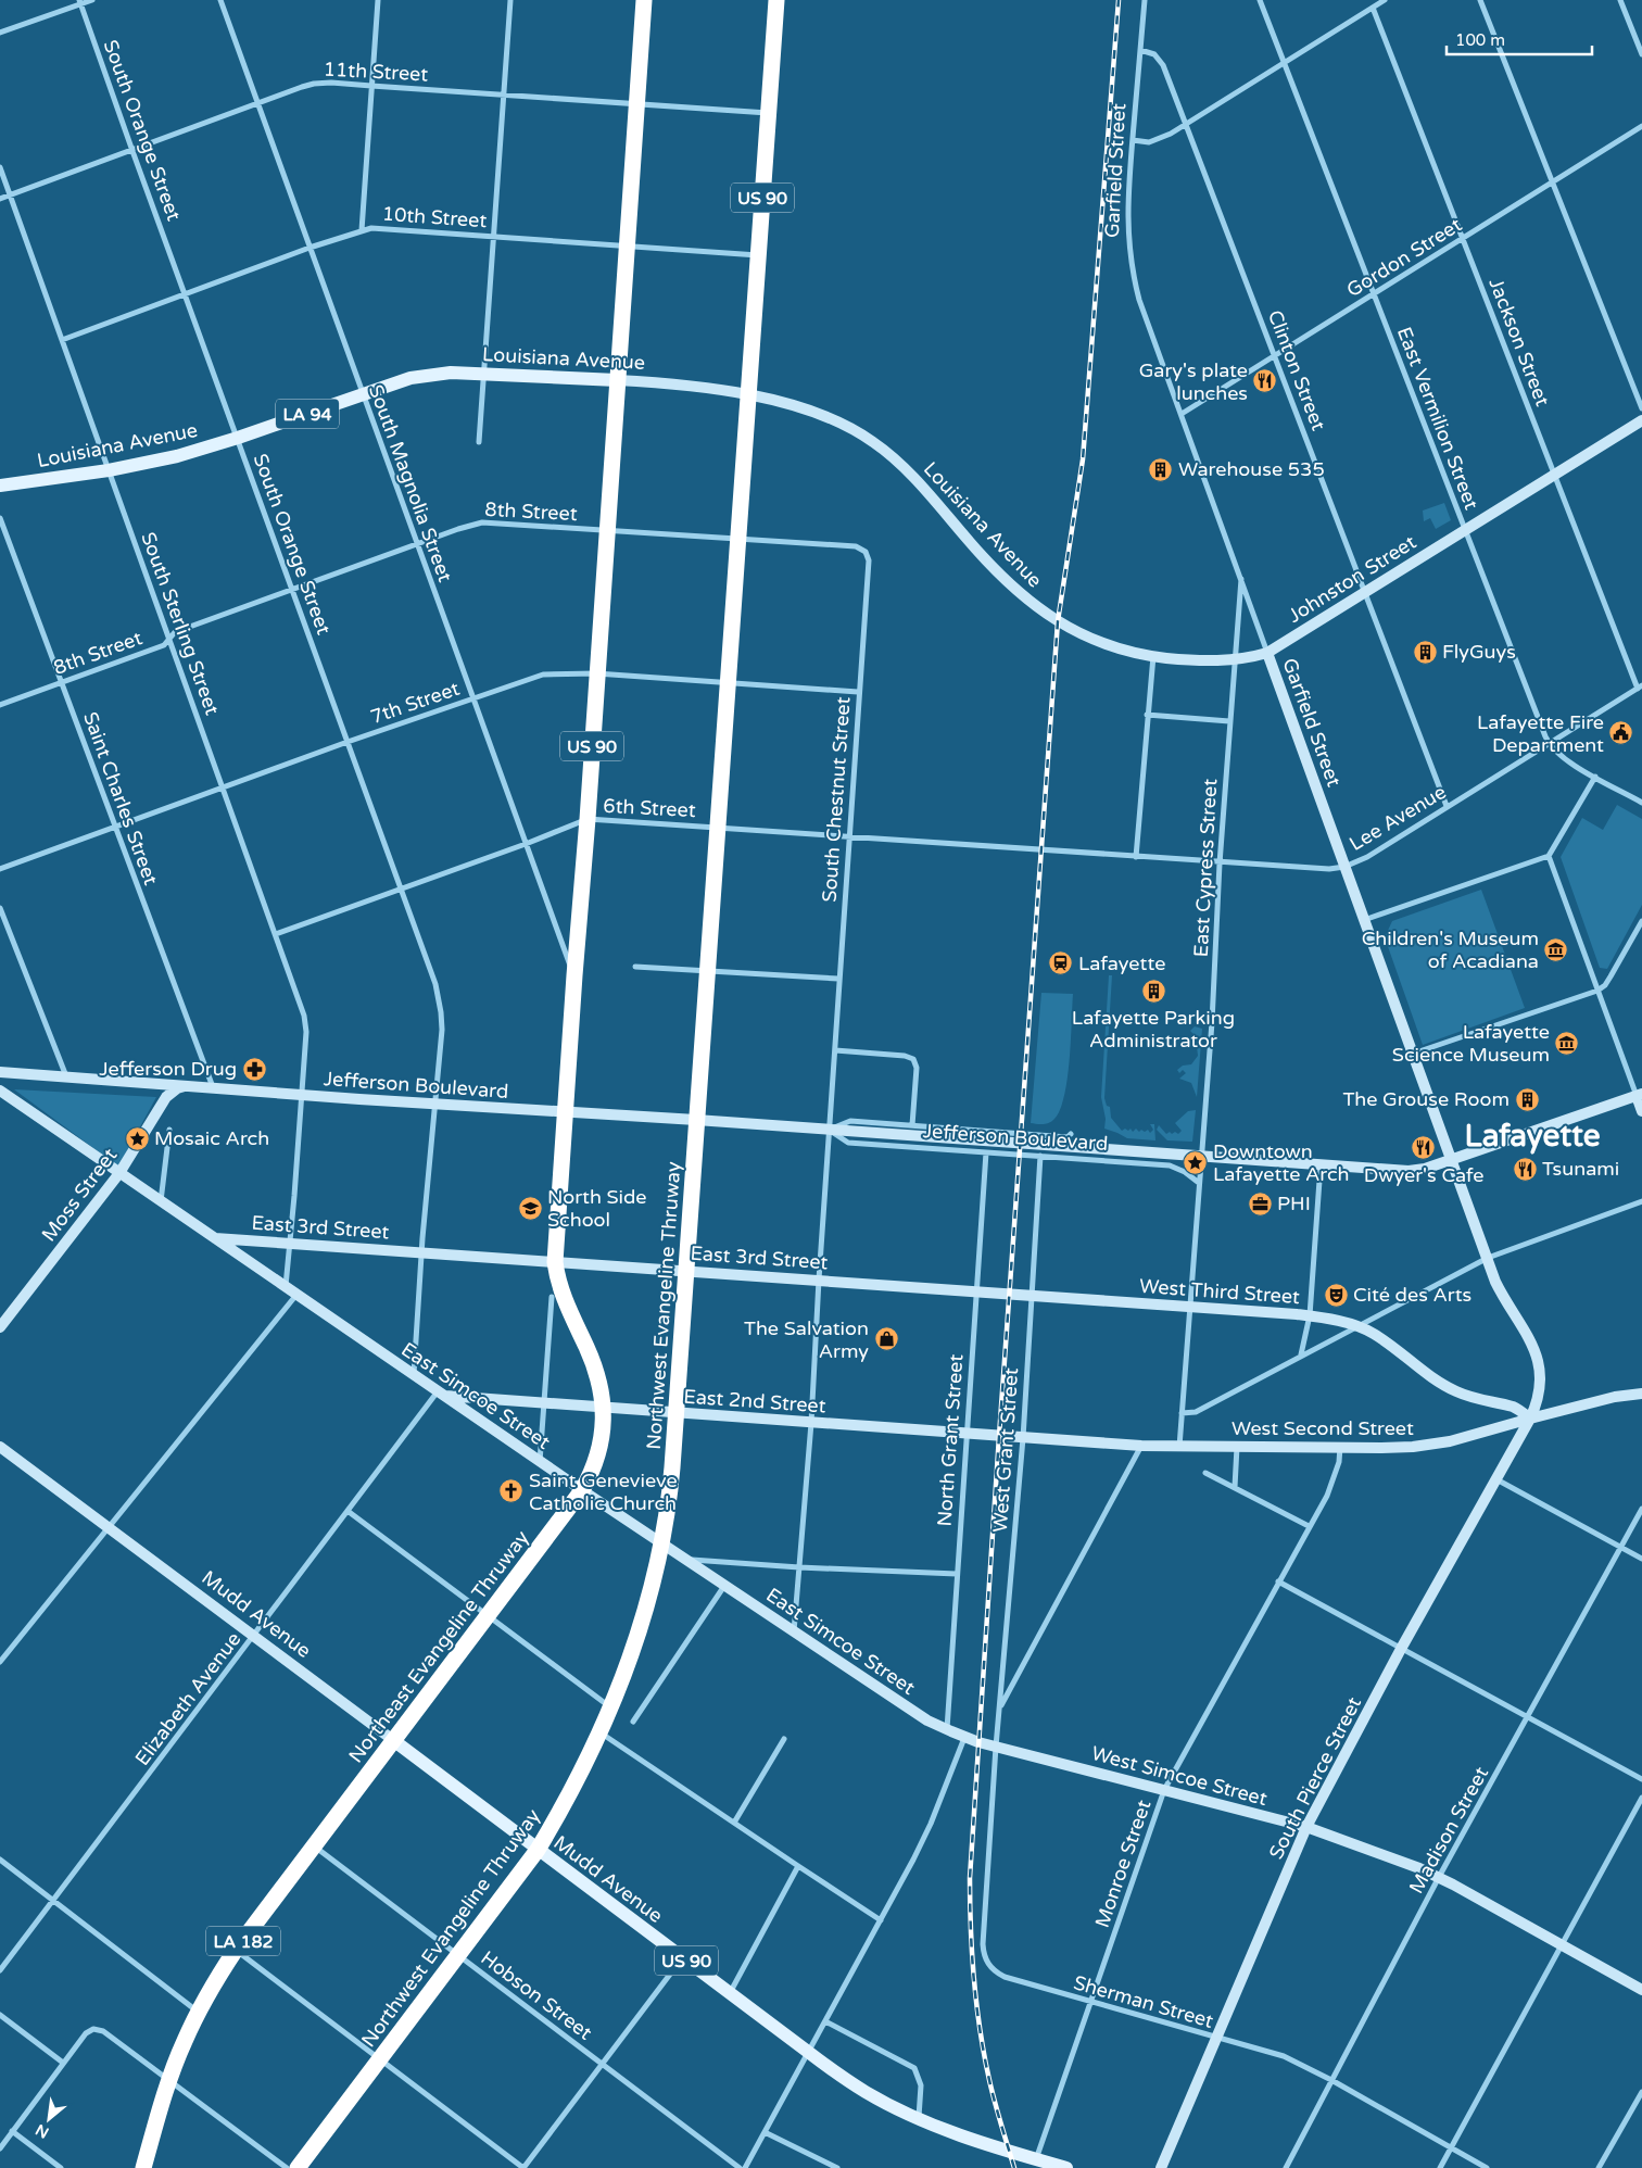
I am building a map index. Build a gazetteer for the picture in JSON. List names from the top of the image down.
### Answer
{
  "streets": {
    "highway": [
      "US 90",
      "Northwest Evangeline Thruway",
      "Northeast Evangeline Thruway",
      "LA 182"
    ],
    "main road": ["Louisiana Avenue", "LA 94", "Mudd Avenue"],
    "street": [
      "11th Street",
      "South Orange Street",
      "Garfield Street",
      "10th Street",
      "Gordon Street",
      "Jackson Street",
      "Clinton Street",
      "East Vermilion Street",
      "South Magnolia Street",
      "8th Street",
      "Johnston Street",
      "South Sterling Street",
      "7th Street",
      "Saint Charles Street",
      "South Chestnut Street",
      "6th Street",
      "Lee Avenue",
      "East Cypress Street",
      "Jefferson Boulevard",
      "Moss Street",
      "East 3rd Street",
      "West Third Street",
      "East Simcoe Street",
      "East 2nd Street",
      "West Second Street",
      "North Grant Street",
      "West Grant Street",
      "Elizabeth Avenue",
      "West Simcoe Street",
      "South Pierce Street",
      "Madison Street",
      "Monroe Street",
      "Hobson Street",
      "Sherman Street"
    ]
  },
  "crossings": [
    ["11th Street", "South Orange Street"],
    ["11th Street", "US 90"],
    ["11th Street", "South Magnolia Street"],
    ["11th Street", "South Sterling Street"],
    ["South Orange Street", "10th Street"],
    ["South Orange Street", "Louisiana Avenue"],
    ["South Orange Street", "8th Street"],
    ["South Orange Street", "7th Street"],
    ["South Orange Street", "6th Street"],
    ["South Orange Street", "Jefferson Boulevard"],
    ["South Orange Street", "East 3rd Street"],
    ["South Orange Street", "East Simcoe Street"],
    ["Garfield Street", "Gordon Street"],
    ["Garfield Street", "Clinton Street"],
    ["Garfield Street", "Johnston Street"],
    ["Garfield Street", "Lee Avenue"],
    ["Garfield Street", "East Cypress Street"],
    ["Garfield Street", "Jefferson Boulevard"],
    ["Garfield Street", "West Third Street"],
    ["Garfield Street", "West Second Street"],
    ["Garfield Street", "South Pierce Street"],
    ["US 90", "10th Street"],
    ["US 90", "Louisiana Avenue"],
    ["US 90", "South Magnolia Street"],
    ["US 90", "8th Street"],
    ["US 90", "7th Street"],
    ["US 90", "6th Street"],
    ["US 90", "Jefferson Boulevard"],
    ["US 90", "Northwest Evangeline Thruway"],
    ["US 90", "Mudd Avenue"],
    ["US 90", "Northeast Evangeline Thruway"],
    ["US 90", "Monroe Street"],
    ["10th Street", "South Magnolia Street"],
    ["10th Street", "South Sterling Street"],
    ["Gordon Street", "Jackson Street"],
    ["Gordon Street", "Clinton Street"],
    ["Gordon Street", "East Vermilion Street"],
    ["Jackson Street", "Johnston Street"],
    ["Jackson Street", "Lee Avenue"],
    ["Louisiana Avenue", "South Magnolia Street"],
    ["Louisiana Avenue", "Johnston Street"],
    ["Louisiana Avenue", "South Sterling Street"],
    ["Clinton Street", "Johnston Street"],
    ["Clinton Street", "Lee Avenue"],
    ["East Vermilion Street", "Johnston Street"],
    ["East Vermilion Street", "Lee Avenue"],
    ["South Magnolia Street", "8th Street"],
    ["South Magnolia Street", "7th Street"],
    ["South Magnolia Street", "6th Street"],
    ["8th Street", "South Sterling Street"],
    ["8th Street", "Saint Charles Street"],
    ["8th Street", "South Chestnut Street"],
    ["Johnston Street", "East Cypress Street"],
    ["South Sterling Street", "7th Street"],
    ["South Sterling Street", "6th Street"],
    ["South Sterling Street", "Jefferson Boulevard"],
    ["South Sterling Street", "East 3rd Street"],
    ["South Sterling Street", "East Simcoe Street"],
    ["7th Street", "Saint Charles Street"],
    ["7th Street", "South Chestnut Street"],
    ["Saint Charles Street", "Jefferson Boulevard"],
    ["South Chestnut Street", "6th Street"],
    ["South Chestnut Street", "Jefferson Boulevard"],
    ["South Chestnut Street", "East 3rd Street"],
    ["South Chestnut Street", "East Simcoe Street"],
    ["South Chestnut Street", "East 2nd Street"],
    ["6th Street", "Lee Avenue"],
    ["Lee Avenue", "East Cypress Street"],
    ["East Cypress Street", "Jefferson Boulevard"],
    ["East Cypress Street", "West Third Street"],
    ["East Cypress Street", "West Second Street"],
    ["Jefferson Boulevard", "Moss Street"],
    ["Jefferson Boulevard", "Northwest Evangeline Thruway"],
    ["Jefferson Boulevard", "North Grant Street"],
    ["Jefferson Boulevard", "West Grant Street"],
    ["Jefferson Boulevard", "Northeast Evangeline Thruway"],
    ["Moss Street", "East Simcoe Street"],
    ["East 3rd Street", "West Third Street"],
    ["East 3rd Street", "Northwest Evangeline Thruway"],
    ["East 3rd Street", "East Simcoe Street"],
    ["East 3rd Street", "North Grant Street"],
    ["East 3rd Street", "Northeast Evangeline Thruway"],
    ["West Third Street", "West Second Street"],
    ["West Third Street", "West Grant Street"],
    ["West Third Street", "South Pierce Street"],
    ["Northwest Evangeline Thruway", "East Simcoe Street"],
    ["Northwest Evangeline Thruway", "East 2nd Street"],
    ["Northwest Evangeline Thruway", "Mudd Avenue"],
    ["Northwest Evangeline Thruway", "Hobson Street"],
    ["East Simcoe Street", "East 2nd Street"],
    ["East Simcoe Street", "North Grant Street"],
    ["East Simcoe Street", "Northeast Evangeline Thruway"],
    ["East Simcoe Street", "Elizabeth Avenue"],
    ["East Simcoe Street", "West Simcoe Street"],
    ["East 2nd Street", "West Second Street"],
    ["East 2nd Street", "North Grant Street"],
    ["East 2nd Street", "Northeast Evangeline Thruway"],
    ["East 2nd Street", "Elizabeth Avenue"],
    ["West Second Street", "West Grant Street"],
    ["West Second Street", "South Pierce Street"],
    ["West Second Street", "Monroe Street"],
    ["West Grant Street", "West Simcoe Street"],
    ["West Grant Street", "Sherman Street"],
    ["Mudd Avenue", "Northeast Evangeline Thruway"],
    ["Mudd Avenue", "Elizabeth Avenue"],
    ["Mudd Avenue", "Monroe Street"],
    ["Northeast Evangeline Thruway", "Hobson Street"],
    ["West Simcoe Street", "South Pierce Street"],
    ["West Simcoe Street", "Madison Street"],
    ["West Simcoe Street", "Monroe Street"],
    ["West Simcoe Street", "Sherman Street"],
    ["South Pierce Street", "Sherman Street"],
    ["Madison Street", "Sherman Street"],
    ["Monroe Street", "Sherman Street"]
  ],
  "districts": ["Lafayette"],
  "places": {
    "restaurant": ["Gary's plate lunches", "Dwyer's Cafe", "Tsunami"],
    "building": [
      "Warehouse 535",
      "FlyGuys",
      "Lafayette Parking Administrator",
      "The Grouse Room"
    ],
    "public building": ["Lafayette Fire Department"],
    "museum": ["Children's Museum of Acadiana", "Lafayette Science Museum"],
    "station": ["Lafayette"],
    "pharmacy": ["Jefferson Drug"],
    "place": ["Mosaic Arch", "Downtown Lafayette Arch"],
    "office": ["PHI"],
    "school or university": ["North Side School"],
    "theatre": ["Cité des Arts"],
    "shop": ["The Salvation Army"],
    "church": ["Saint Genevieve Catholic Church"]
  },
  "scale_bar": "100 m",
  "north": "bottom left"
}
